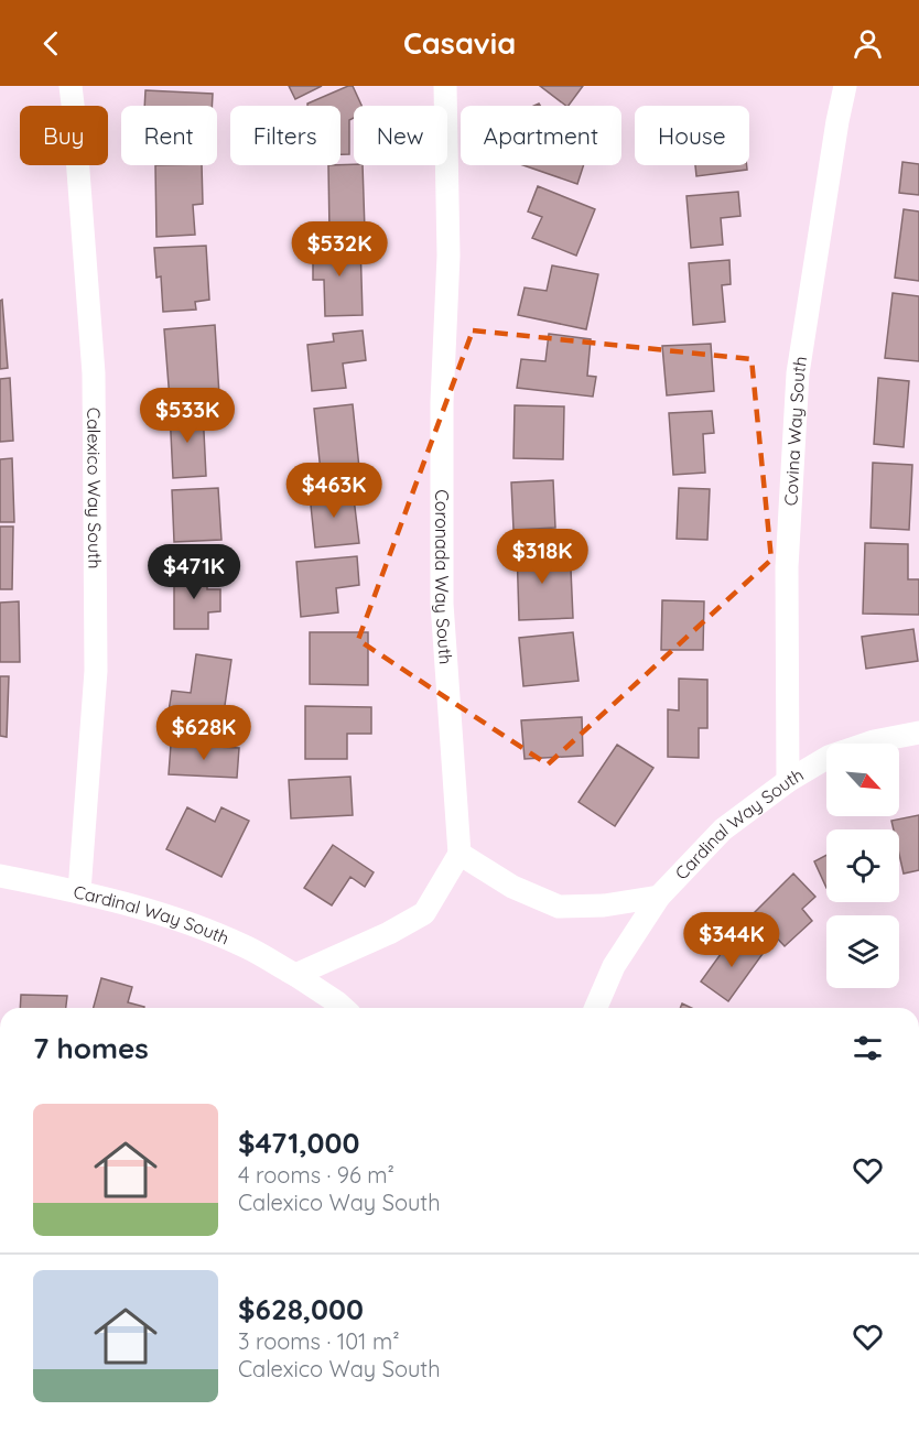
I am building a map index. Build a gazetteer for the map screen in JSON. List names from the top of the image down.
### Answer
{
  "streets": {
    "street": [
      "Covina Way South",
      "Calexico Way South",
      "Coronada Way South",
      "Cardinal Way South"
    ]
  },
  "crossings": [
    ["Covina Way South", "Cardinal Way South"],
    ["Calexico Way South", "Cardinal Way South"]
  ],
  "north": "bottom right",
  "page": {
    "header": "Casavia",
    "chip": [
      "Buy",
      "Rent",
      "Filters",
      "New",
      "Apartment",
      "House"
    ],
    "price": [
      "$532K",
      "$533K",
      "$463K",
      "$318K",
      "$471K",
      "$628K",
      "$344K"
    ],
    "heading": "7 homes",
    "list": [
      {
        "name": "$471,000",
        "note": "4 rooms · 96 m² · Calexico Way South"
      },
      {
        "name": "$628,000",
        "note": "3 rooms · 101 m² · Calexico Way South"
      }
    ]
  }
}
